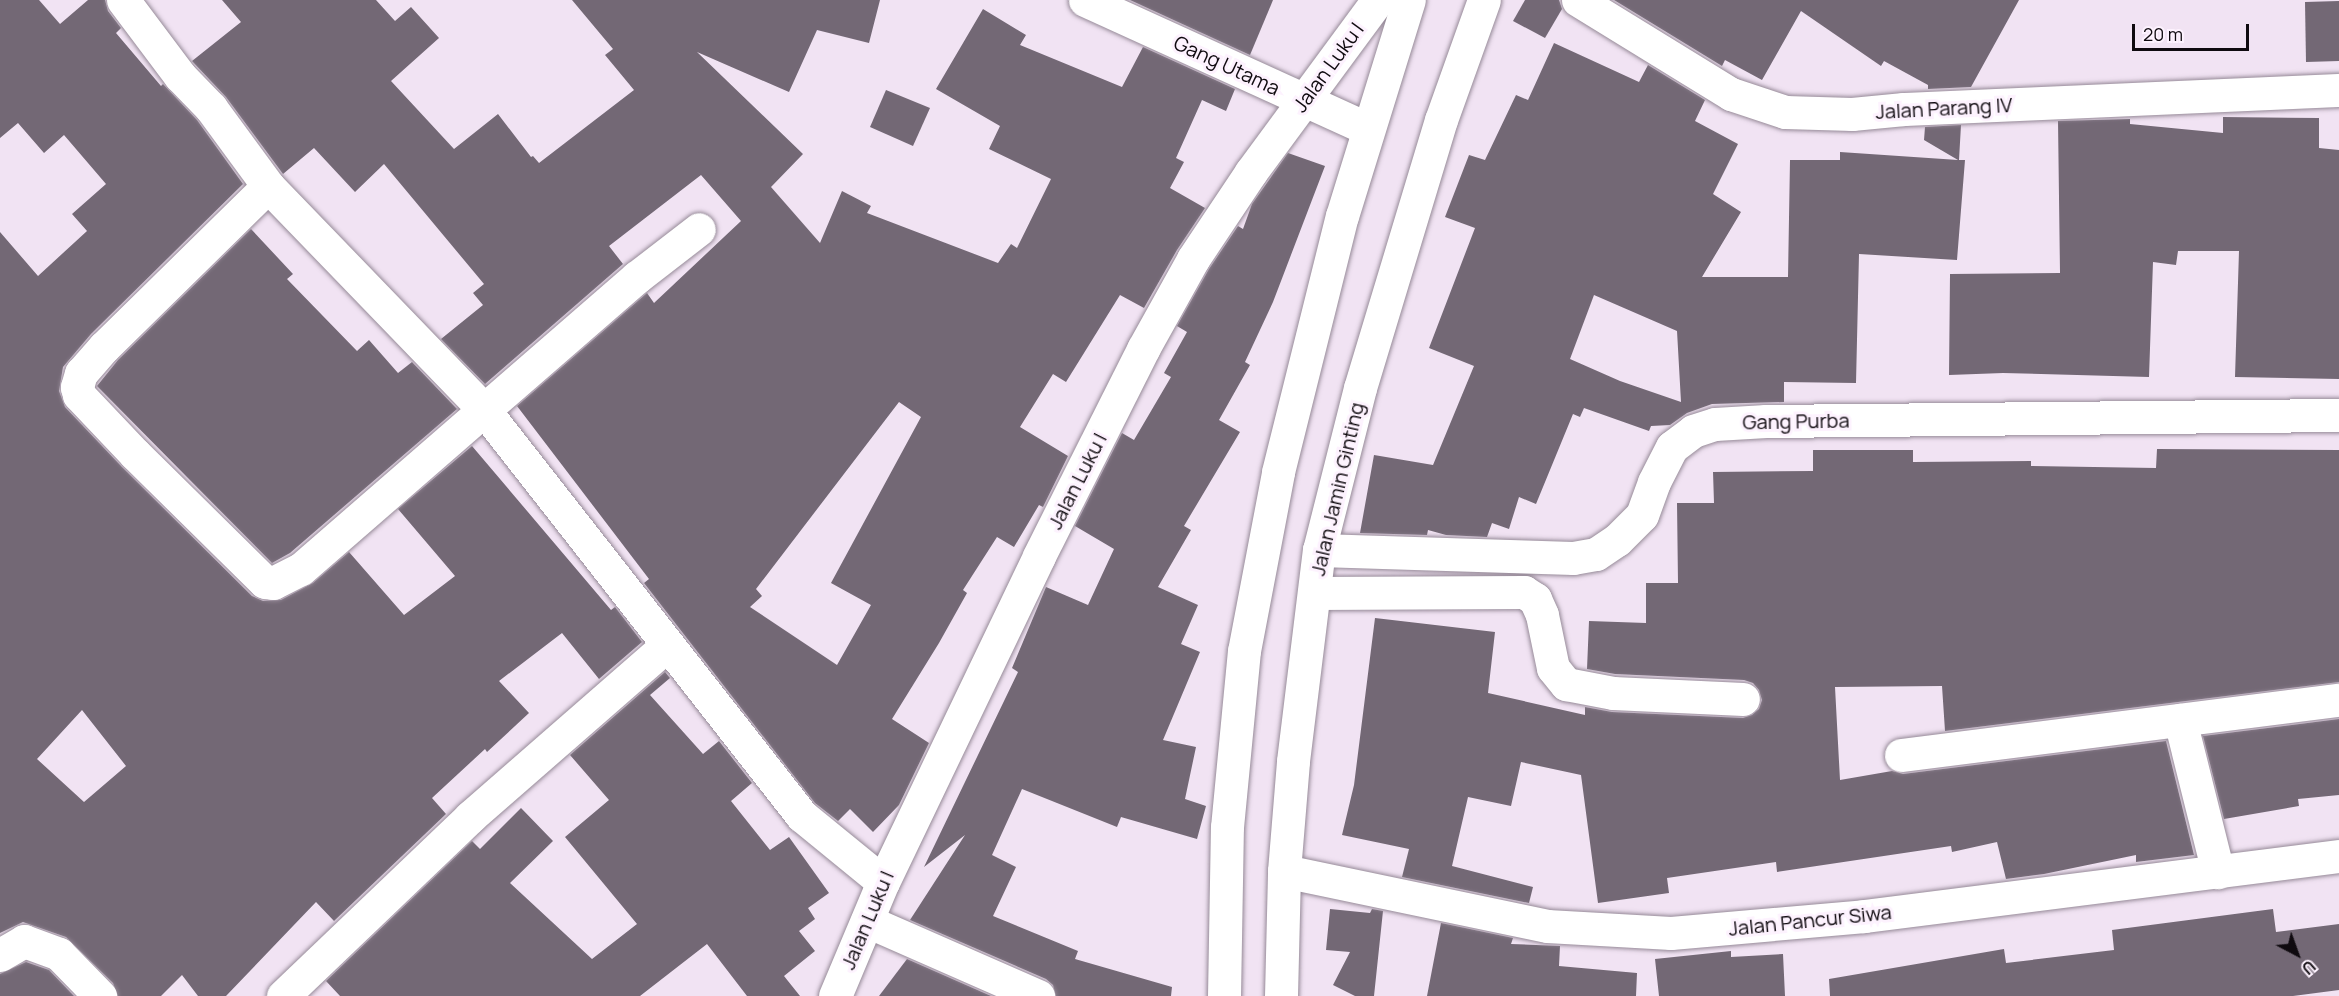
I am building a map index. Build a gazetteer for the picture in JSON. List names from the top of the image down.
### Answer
{
  "streets": {
    "main road": [
      "Gang Utama",
      "Jalan Luku I",
      "Jalan Parang IV",
      "Gang Purba",
      "Jalan Jamin Ginting",
      "Jalan Pancur Siwa"
    ]
  },
  "crossings": [
    ["Gang Utama", "Jalan Luku I"],
    ["Gang Purba", "Jalan Jamin Ginting"],
    ["Jalan Jamin Ginting", "Jalan Pancur Siwa"]
  ],
  "scale_bar": "20 m",
  "north": "bottom right"
}
